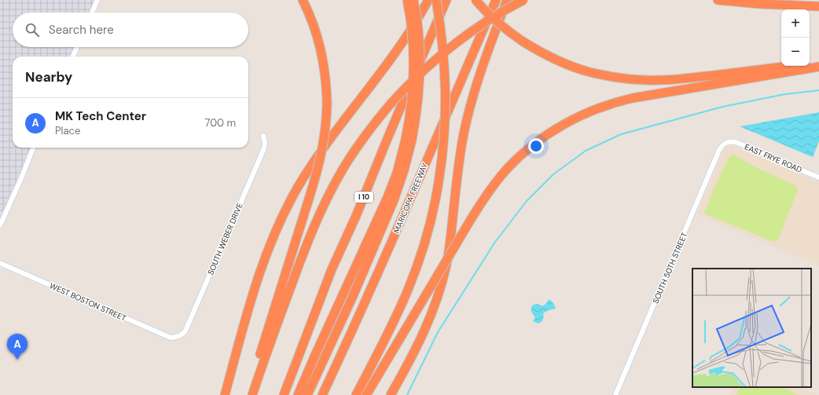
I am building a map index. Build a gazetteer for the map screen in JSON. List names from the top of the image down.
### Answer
{
  "streets": {
    "highway": ["I 10", "MARICOPA FREEWAY"],
    "street": [
      "EAST FRYE ROAD",
      "SOUTH WEBER DRIVE",
      "SOUTH 50TH STREET",
      "WEST BOSTON STREET"
    ]
  },
  "crossings": [
    ["EAST FRYE ROAD", "SOUTH 50TH STREET"],
    ["SOUTH WEBER DRIVE", "WEST BOSTON STREET"]
  ],
  "page": {
    "map_buttons": ["+", "−"],
    "search": "Search here",
    "heading": "Nearby",
    "list": [
      {
        "mark": "A",
        "name": "MK Tech Center",
        "note": "Place",
        "value": "700 m"
      }
    ],
    "pins": "A"
  }
}
